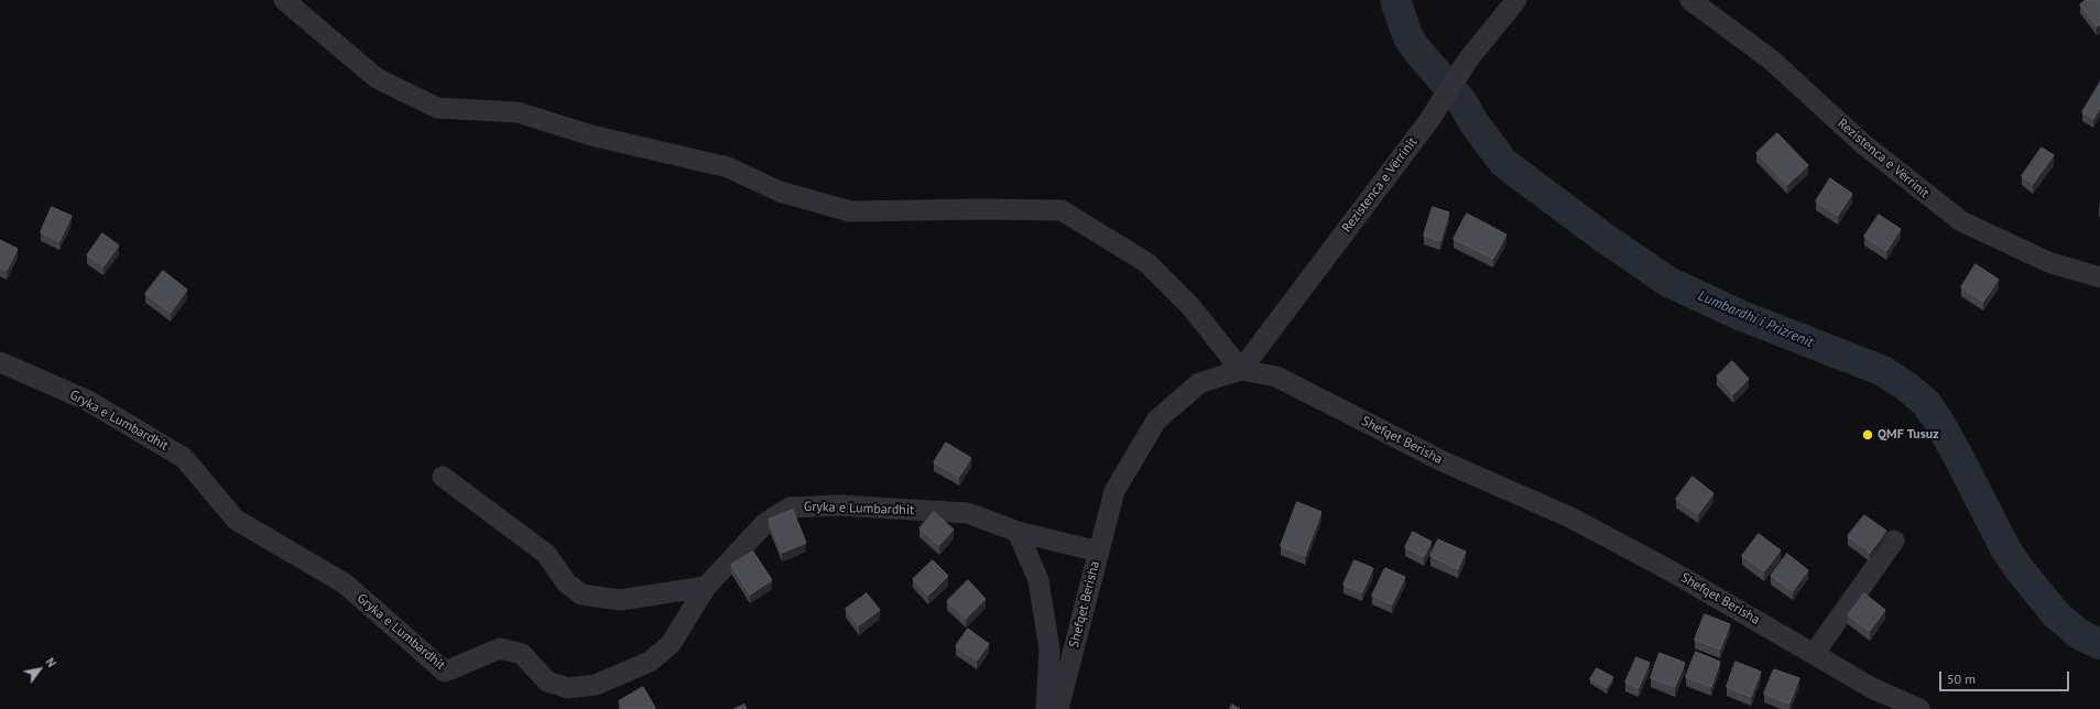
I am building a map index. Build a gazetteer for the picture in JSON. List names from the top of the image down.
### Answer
{
  "streets": {
    "street": ["Rezistenca e Vërrinit", "Gryka e Lumbardhit", "Shefqet Berisha"]
  },
  "crossings": [
    ["Rezistenca e Vërrinit", "Shefqet Berisha"],
    ["Gryka e Lumbardhit", "Shefqet Berisha"]
  ],
  "water": ["Lumbardhi i Prizrenit"],
  "places": ["QMF Tusuz"],
  "scale_bar": "50 m",
  "north": "top right"
}
